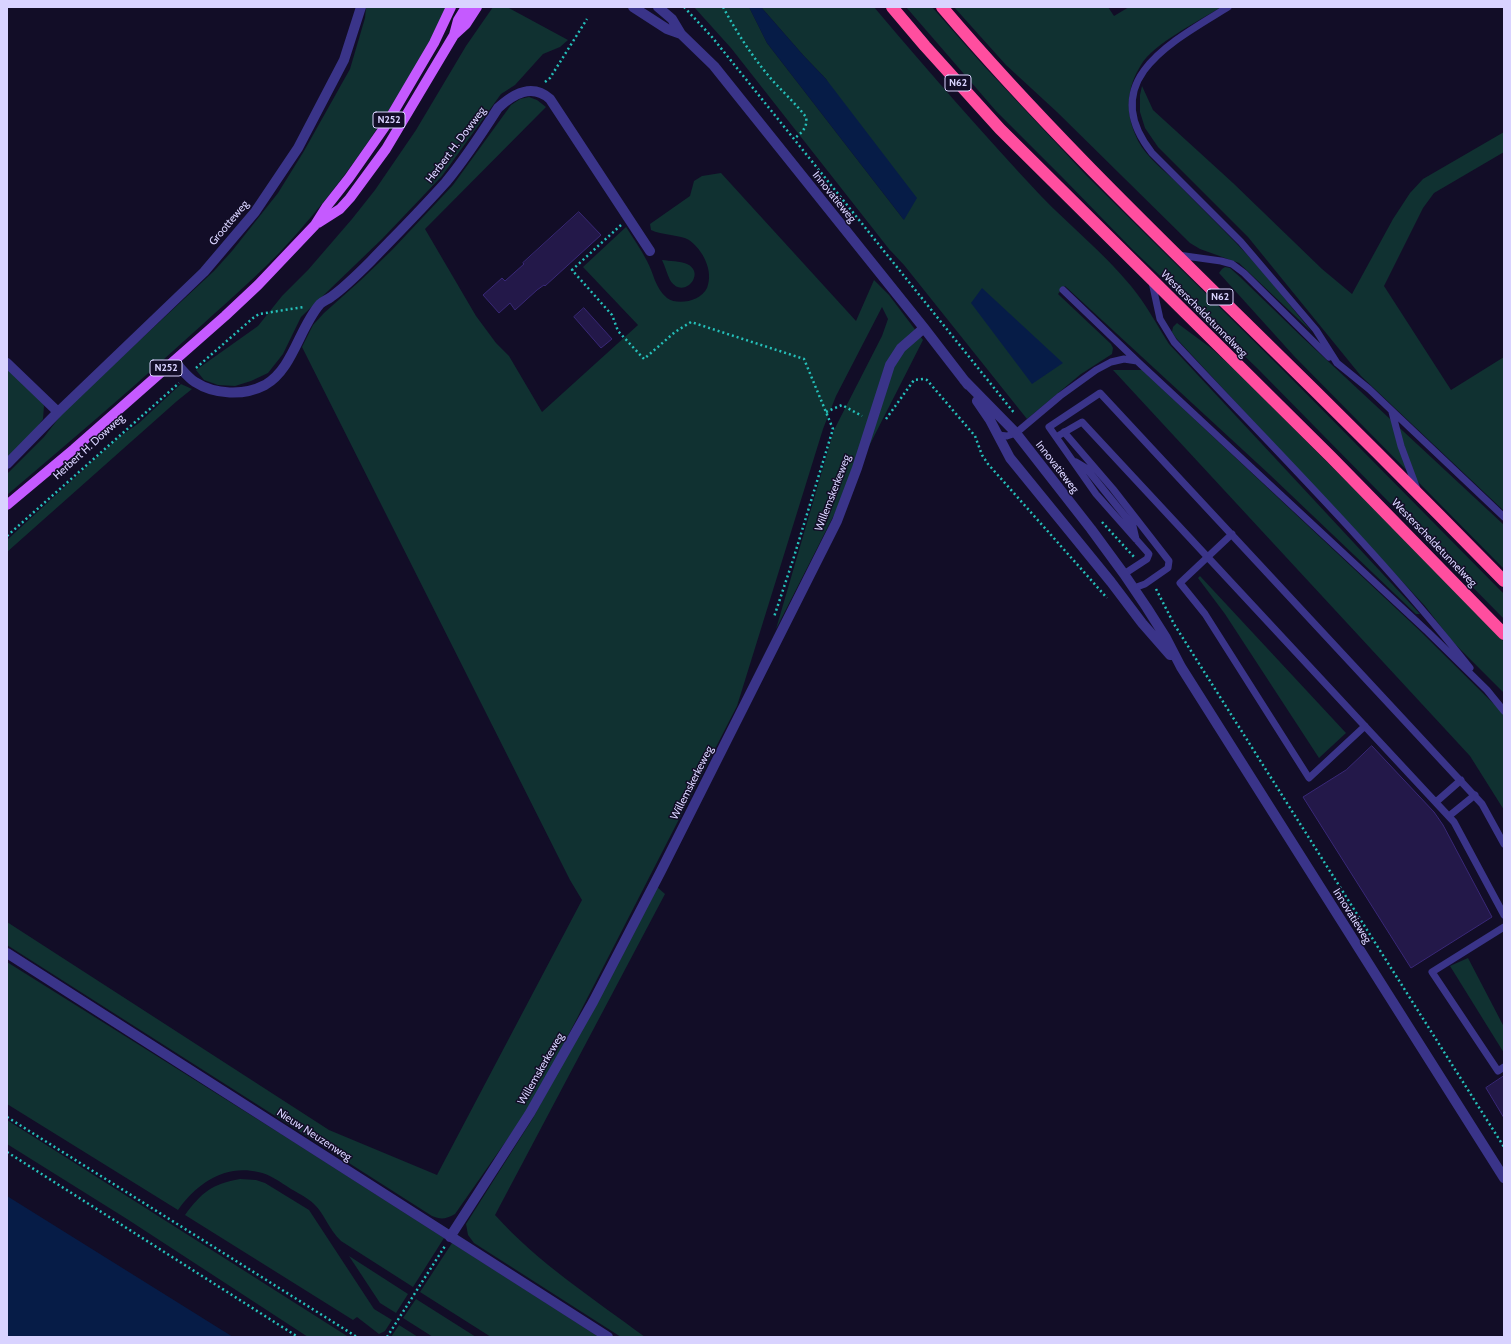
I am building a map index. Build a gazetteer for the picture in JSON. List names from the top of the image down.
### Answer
{
  "streets": {
    "highway": ["N62", "Westerscheldetunnelweg"],
    "main road": ["N252", "Herbert H. Dowweg"],
    "street": [
      "Innovatieweg",
      "Grootteweg",
      "Willemskerkeweg",
      "Nieuw Neuzenweg"
    ]
  },
  "crossings": [
    ["Innovatieweg", "Willemskerkeweg"],
    ["Willemskerkeweg", "Nieuw Neuzenweg"]
  ]
}
